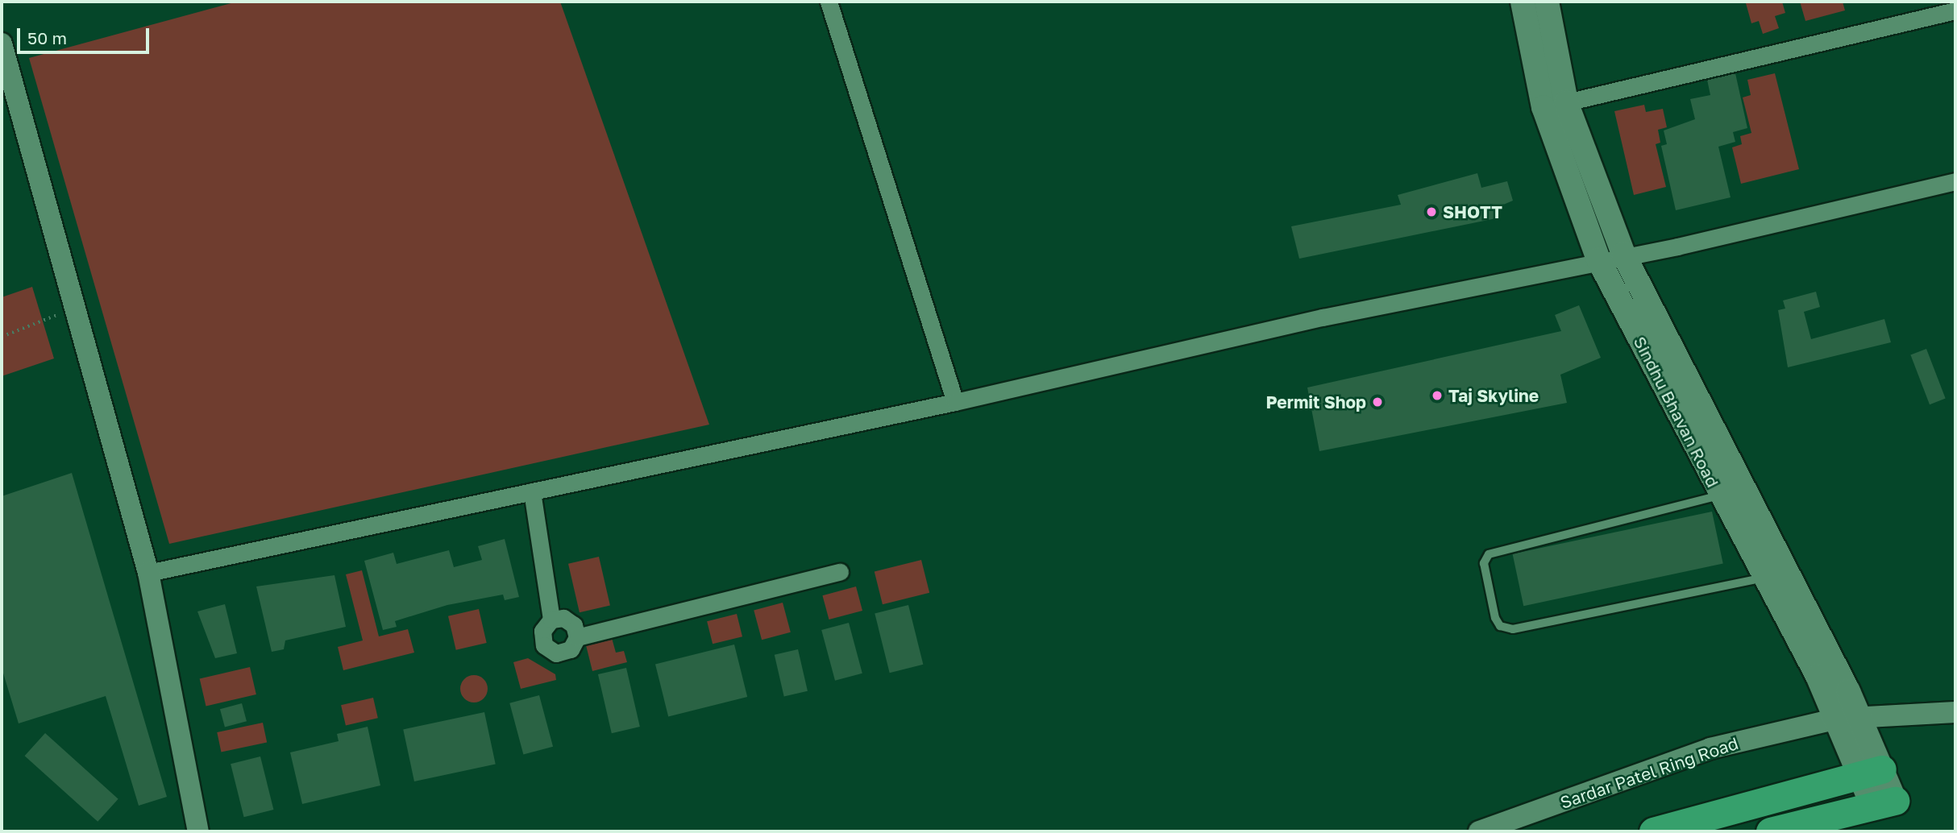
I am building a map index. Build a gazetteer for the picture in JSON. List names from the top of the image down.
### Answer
{
  "streets": {
    "main road": ["Sindhu Bhavan Road"],
    "street": ["Sardar Patel Ring Road"]
  },
  "crossings": [
    ["Sindhu Bhavan Road", "Sardar Patel Ring Road"]
  ],
  "places": ["SHOTT", "Taj Skyline", "Permit Shop"],
  "scale_bar": "50 m"
}
